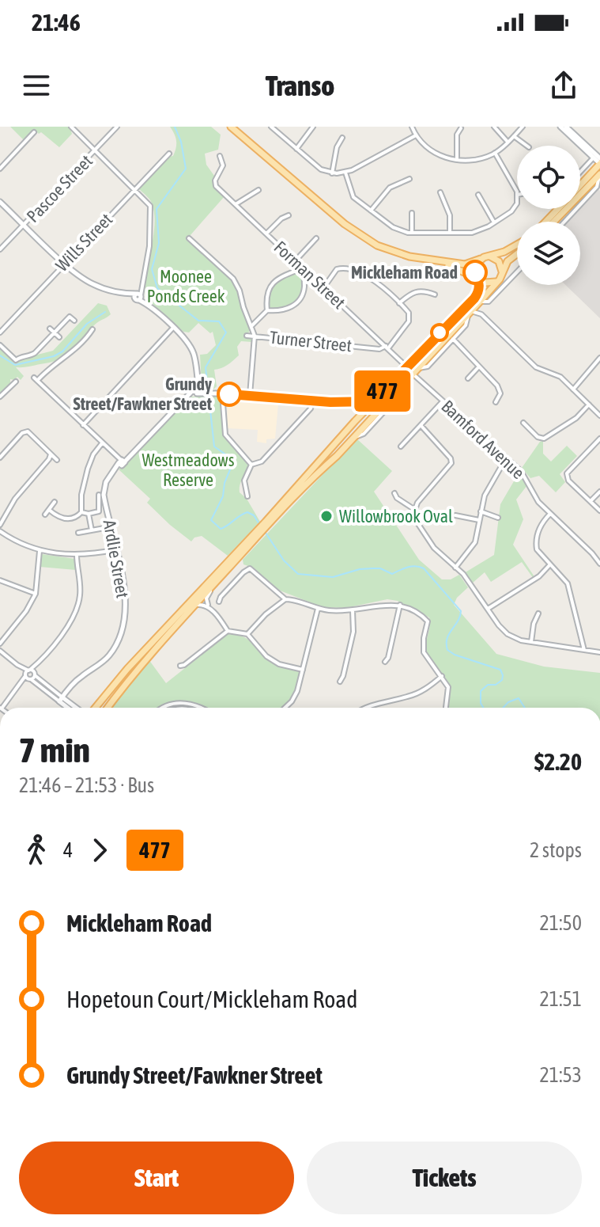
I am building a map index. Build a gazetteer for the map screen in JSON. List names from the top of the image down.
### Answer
{
  "streets": {
    "street": [
      "Pascoe Street",
      "Wills Street",
      "Forman Street",
      "Turner Street",
      "Bamford Avenue",
      "Ardlie Street"
    ]
  },
  "crossings": [
    ["Forman Street", "Turner Street"]
  ],
  "parks": ["Moonee Ponds Creek", "Westmeadows Reserve"],
  "places": ["Mickleham Road", "Grundy Street/Fawkner Street", "Willowbrook Oval"],
  "lines": ["bus line 477"],
  "page": {
    "status": "21:46",
    "header": "Transo",
    "on_map": "477",
    "heading": ["7 min", "21:46 – 21:53 · Bus", "$2.20"],
    "legs": ["4", "477", "2 stops"],
    "list": [
      {
        "name": "Mickleham Road",
        "value": "21:50"
      },
      {
        "name": "Hopetoun Court/Mickleham Road",
        "value": "21:51"
      },
      {
        "name": "Grundy Street/Fawkner Street",
        "value": "21:53"
      }
    ],
    "buttons": ["Start", "Tickets"]
  }
}
